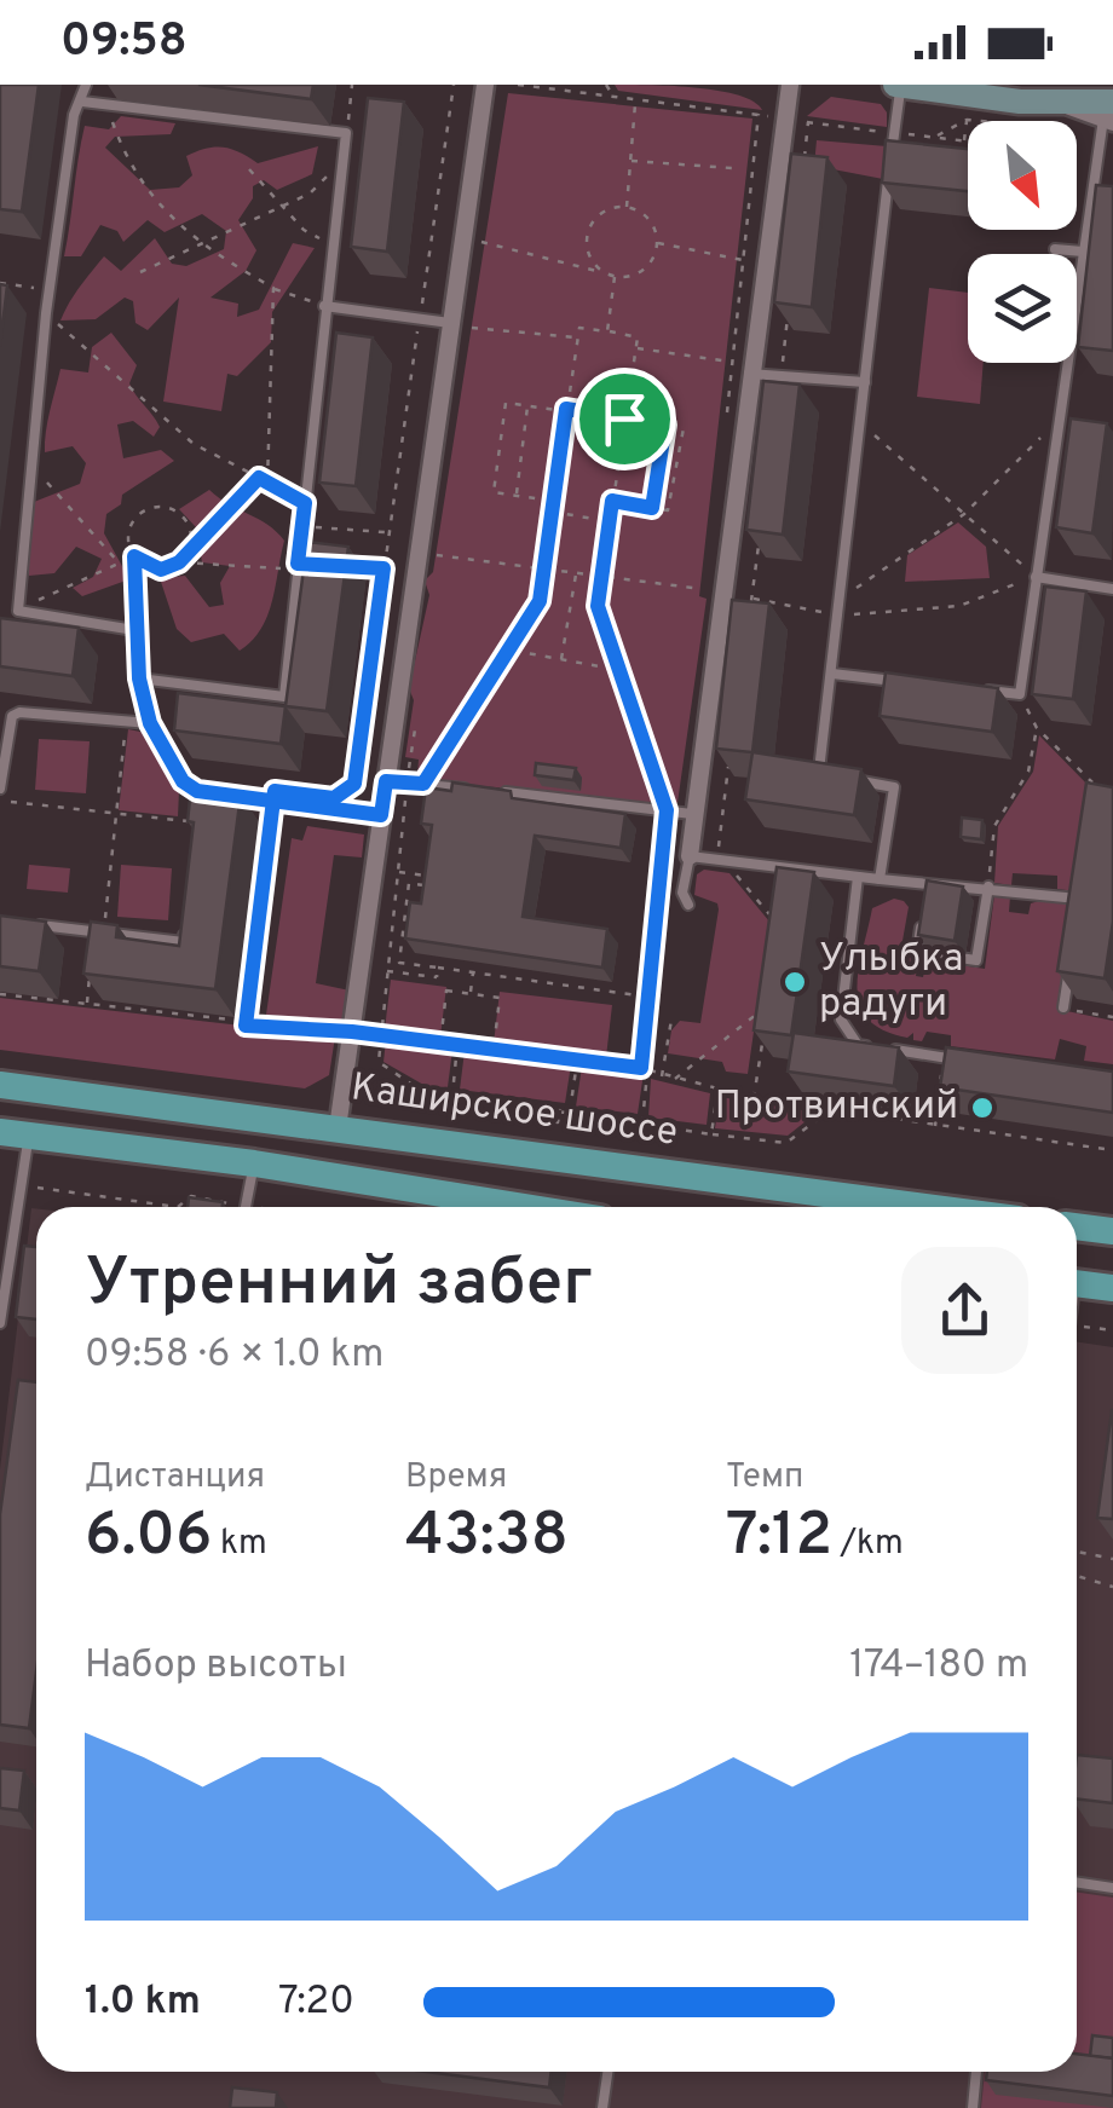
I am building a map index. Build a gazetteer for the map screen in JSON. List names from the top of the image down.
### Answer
{
  "streets": {
    "main road": ["Каширское шоссе"]
  },
  "places": ["Улыбка радуги", "Протвинский"],
  "north": "bottom right",
  "page": {
    "status": "09:58",
    "heading": ["Утренний забег", "09:58 · 6 × 1.0 km"],
    "stats": [
      ["Дистанция", "6.06 km"],
      ["Время", "43:38"],
      ["Темп", "7:12 /km"]
    ],
    "chart": ["Набор высоты", "174–180 m"],
    "list": [
      {
        "name": "1.0 km",
        "note": "7:20"
      }
    ]
  }
}
